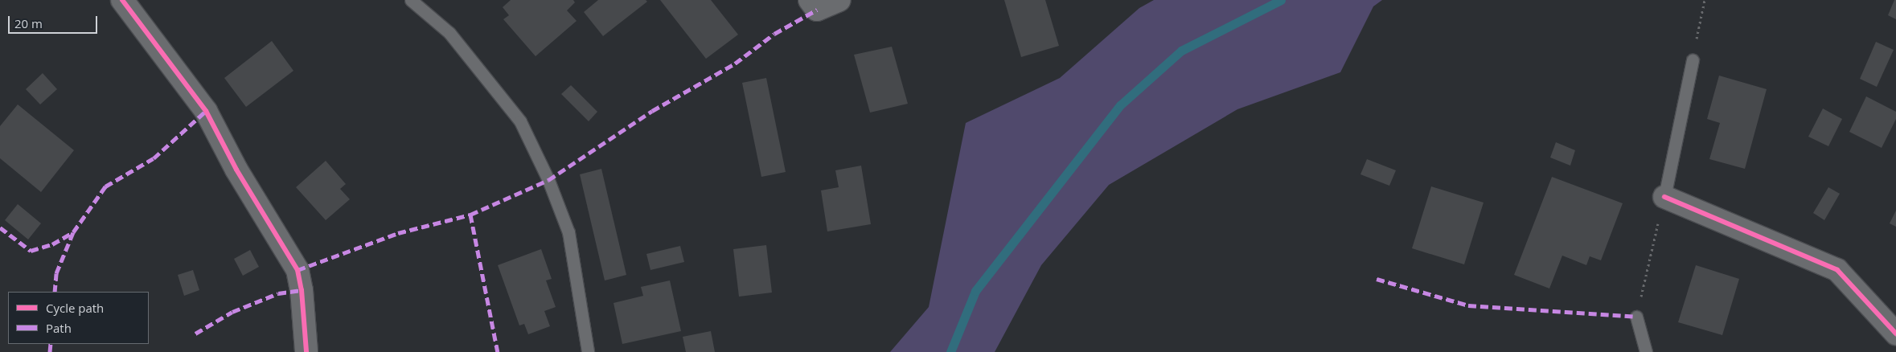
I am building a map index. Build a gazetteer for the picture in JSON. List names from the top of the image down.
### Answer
{
  "legend": ["Cycle path", "Path"],
  "scale_bar": "20 m"
}
